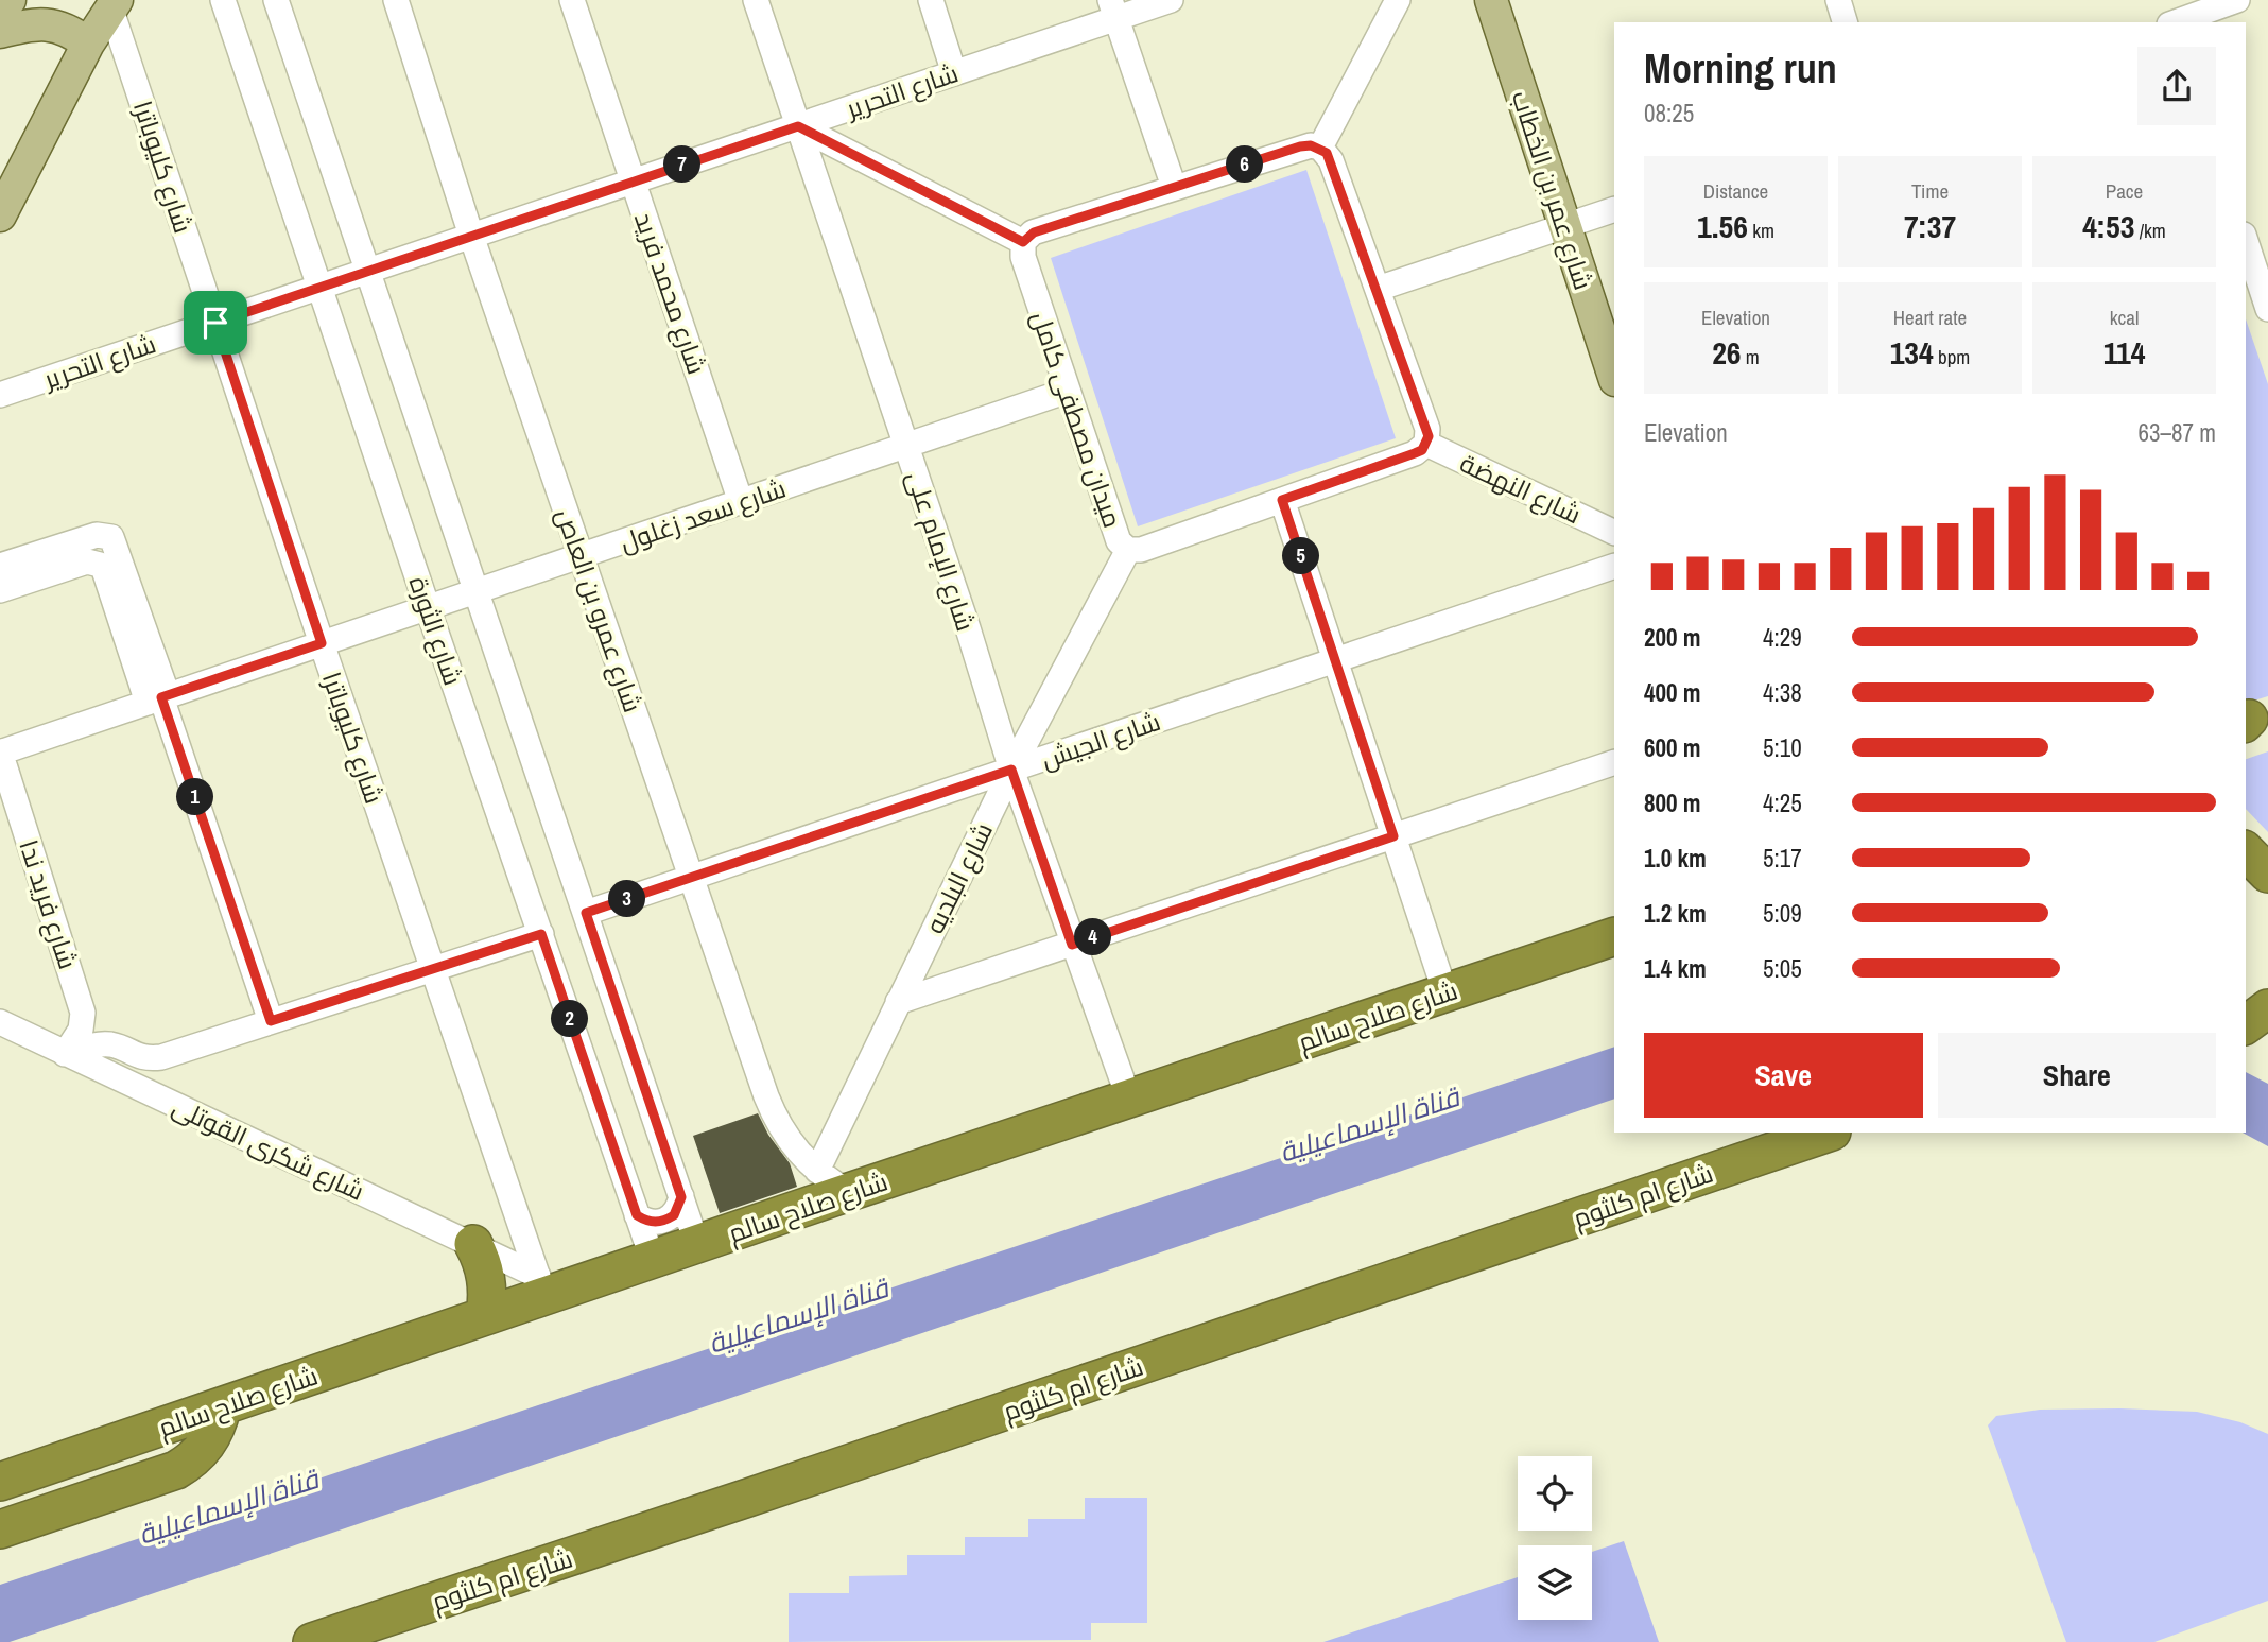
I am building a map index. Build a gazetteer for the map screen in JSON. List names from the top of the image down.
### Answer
{
  "streets": {
    "highway": ["شارع صلاح سالم", "شارع ام كلثوم"],
    "main road": ["شارع عمر بن الخطاب"],
    "street": [
      "شارع التحرير",
      "شارع كليوباترا",
      "شارع محمد فريد",
      "ميدان مصطفى كامل",
      "شارع النهضة",
      "شارع سعد زغلول",
      "شارع الإمام على",
      "شارع عمرو بن العاص",
      "شارع الثورة",
      "شارع الجيش",
      "شارع البلديه",
      "شارع فريد ندا",
      "شارع شكرى القوتلى"
    ]
  },
  "crossings": [
    ["شارع التحرير", "شارع كليوباترا"],
    ["شارع التحرير", "شارع محمد فريد"],
    ["شارع التحرير", "شارع الإمام على"],
    ["شارع التحرير", "شارع عمرو بن العاص"],
    ["شارع التحرير", "شارع الثورة"],
    ["شارع كليوباترا", "شارع سعد زغلول"],
    ["شارع كليوباترا", "شارع صلاح سالم"],
    ["شارع كليوباترا", "شارع شكرى القوتلى"],
    ["شارع محمد فريد", "شارع سعد زغلول"],
    ["ميدان مصطفى كامل", "شارع النهضة"],
    ["ميدان مصطفى كامل", "شارع سعد زغلول"],
    ["ميدان مصطفى كامل", "شارع البلديه"],
    ["شارع سعد زغلول", "شارع الإمام على"],
    ["شارع سعد زغلول", "شارع عمرو بن العاص"],
    ["شارع سعد زغلول", "شارع الثورة"],
    ["شارع سعد زغلول", "شارع فريد ندا"],
    ["شارع الإمام على", "شارع الجيش"],
    ["شارع الإمام على", "شارع البلديه"],
    ["شارع الإمام على", "شارع صلاح سالم"],
    ["شارع عمرو بن العاص", "شارع الجيش"],
    ["شارع عمرو بن العاص", "شارع البلديه"],
    ["شارع عمرو بن العاص", "شارع صلاح سالم"],
    ["شارع الثورة", "شارع الجيش"],
    ["شارع الثورة", "شارع صلاح سالم"],
    ["شارع الجيش", "شارع البلديه"],
    ["شارع فريد ندا", "شارع شكرى القوتلى"],
    ["شارع صلاح سالم", "شارع شكرى القوتلى"]
  ],
  "water": ["قناة الإسماعيلية"],
  "page": {
    "heading": ["Morning run", "08:25"],
    "pins": [
      "6",
      "7",
      "5",
      "1",
      "3",
      "4",
      "2"
    ],
    "stats": [
      ["Distance", "1.56 km"],
      ["Time", "7:37"],
      ["Pace", "4:53 /km"],
      ["Elevation", "26 m"],
      ["Heart rate", "134 bpm"],
      ["kcal", "114"]
    ],
    "chart": ["Elevation", "63–87 m"],
    "list": [
      {
        "name": "200 m",
        "note": "4:29"
      },
      {
        "name": "400 m",
        "note": "4:38"
      },
      {
        "name": "600 m",
        "note": "5:10"
      },
      {
        "name": "800 m",
        "note": "4:25"
      },
      {
        "name": "1.0 km",
        "note": "5:17"
      },
      {
        "name": "1.2 km",
        "note": "5:09"
      },
      {
        "name": "1.4 km",
        "note": "5:05"
      }
    ],
    "buttons": ["Save", "Share"]
  }
}
